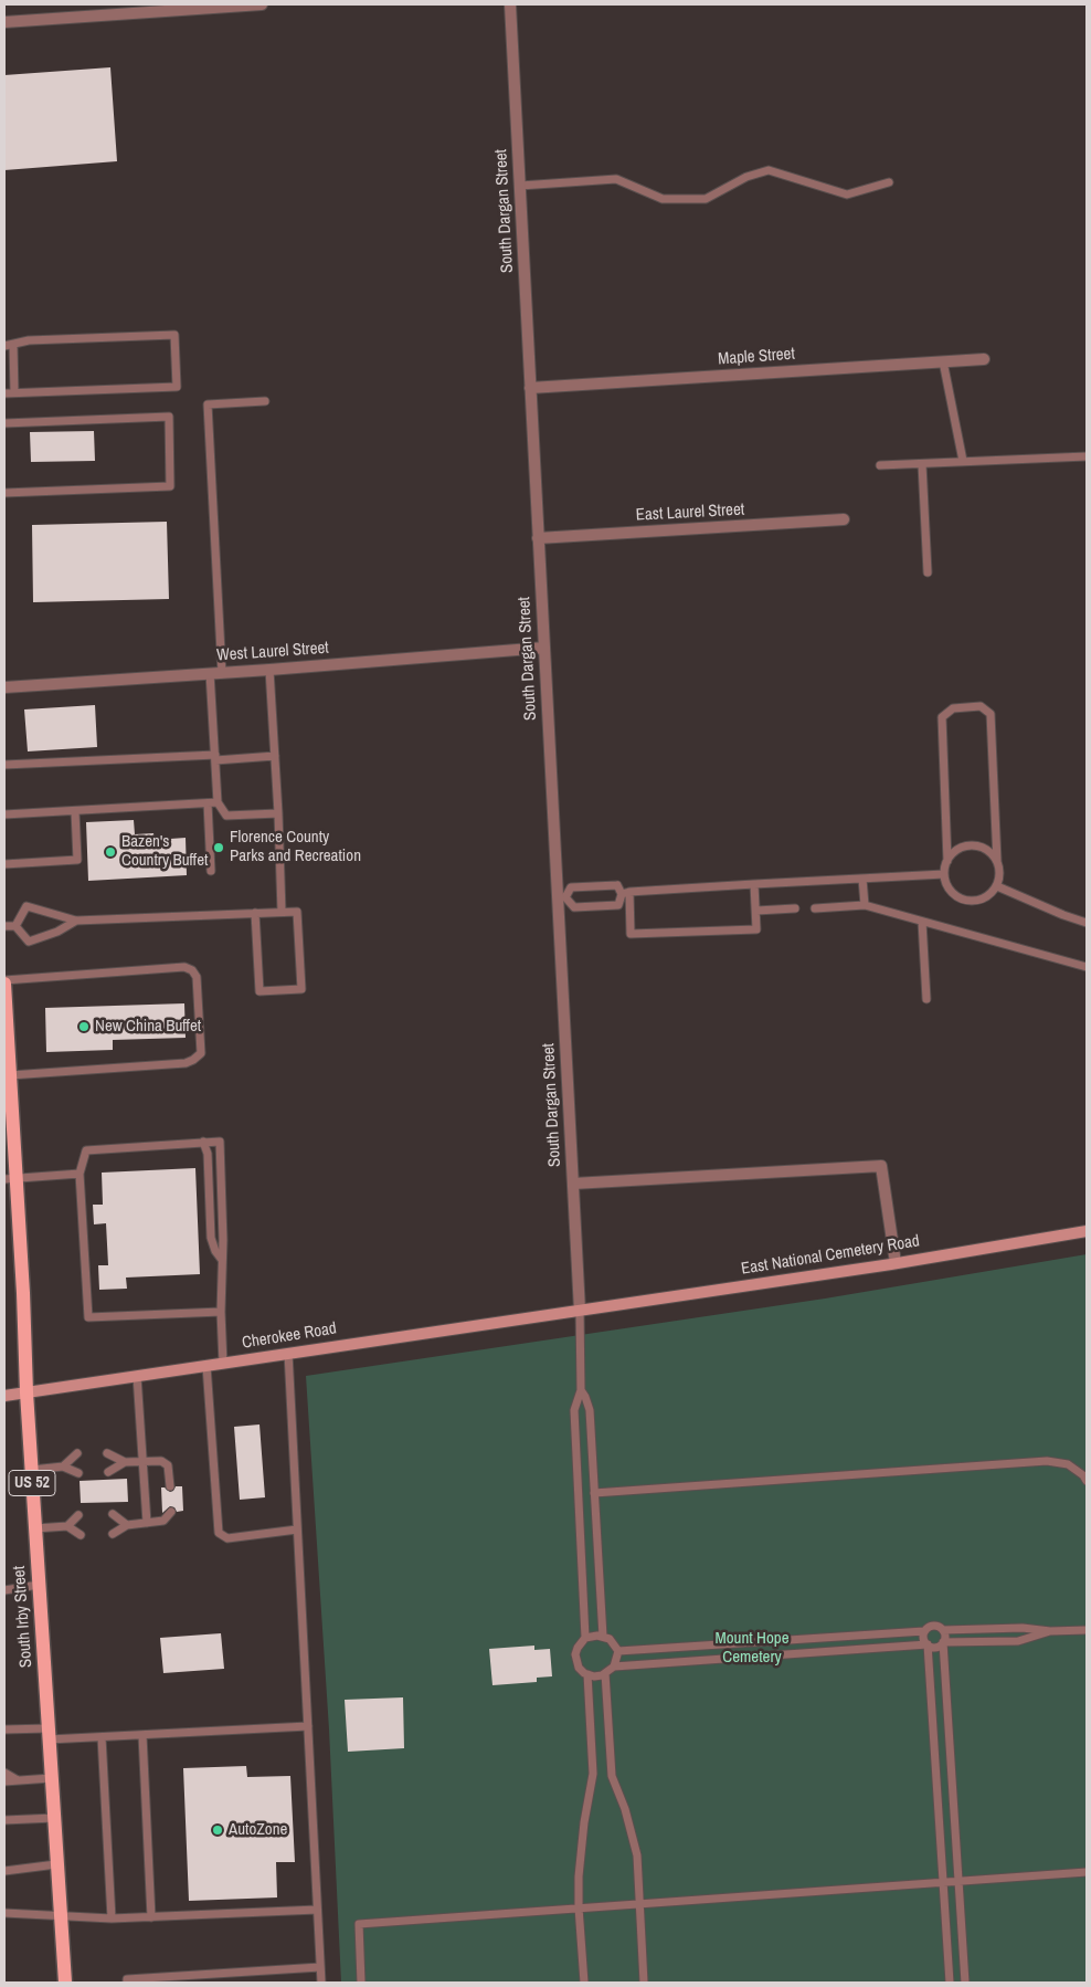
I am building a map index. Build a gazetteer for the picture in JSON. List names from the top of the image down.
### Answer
{
  "streets": {
    "main road": ["US 52", "South Irby Street"],
    "street": [
      "South Dargan Street",
      "Maple Street",
      "East Laurel Street",
      "West Laurel Street",
      "East National Cemetery Road",
      "Cherokee Road"
    ]
  },
  "crossings": [
    ["South Dargan Street", "Maple Street"],
    ["South Dargan Street", "East Laurel Street"],
    ["South Dargan Street", "West Laurel Street"],
    ["South Dargan Street", "East National Cemetery Road"],
    ["South Dargan Street", "Cherokee Road"],
    ["East National Cemetery Road", "Cherokee Road"],
    ["Cherokee Road", "South Irby Street"]
  ],
  "parks": ["Mount Hope Cemetery"],
  "places": [
    "Florence County Parks and Recreation",
    "Bazen's Country Buffet",
    "New China Buffet",
    "AutoZone"
  ]
}
